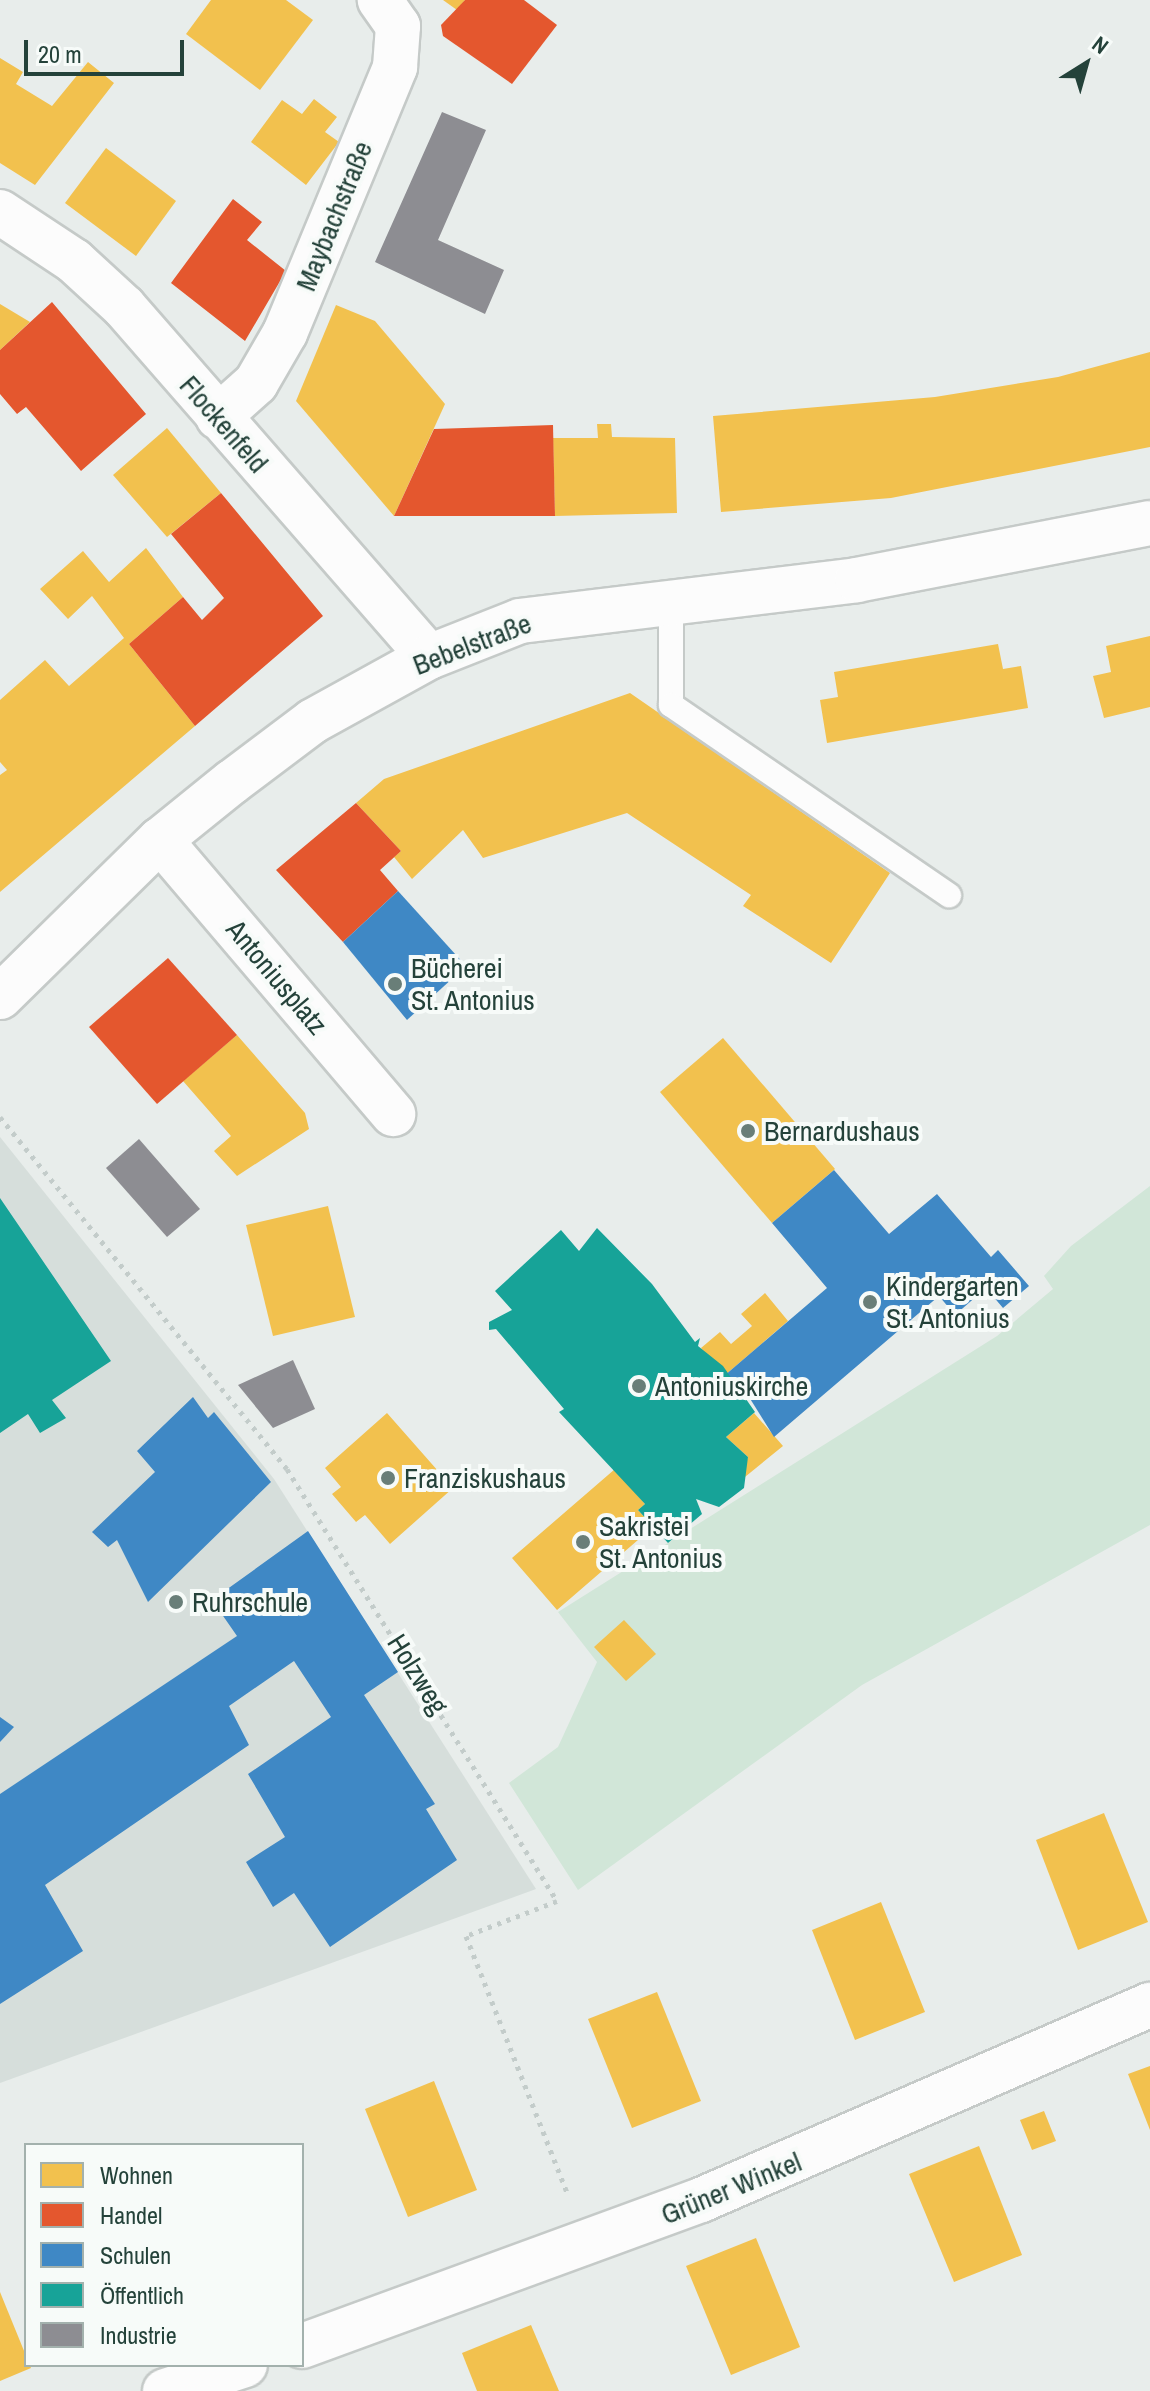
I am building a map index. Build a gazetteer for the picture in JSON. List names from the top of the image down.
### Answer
{
  "streets": {
    "street": [
      "Maybachstraße",
      "Flockenfeld",
      "Bebelstraße",
      "Antoniusplatz",
      "Grüner Winkel"
    ],
    "path": ["Holzweg"]
  },
  "crossings": [
    ["Maybachstraße", "Flockenfeld"],
    ["Flockenfeld", "Bebelstraße"],
    ["Bebelstraße", "Antoniusplatz"],
    ["Holzweg", "Grüner Winkel"]
  ],
  "places": [
    "Bücherei St. Antonius",
    "Bernardushaus",
    "Kindergarten St. Antonius",
    "Antoniuskirche",
    "Franziskushaus",
    "Sakristei St. Antonius",
    "Ruhrschule"
  ],
  "legend": [
    "Wohnen",
    "Handel",
    "Schulen",
    "Öffentlich",
    "Industrie"
  ],
  "scale_bar": "20 m",
  "north": "top right"
}
